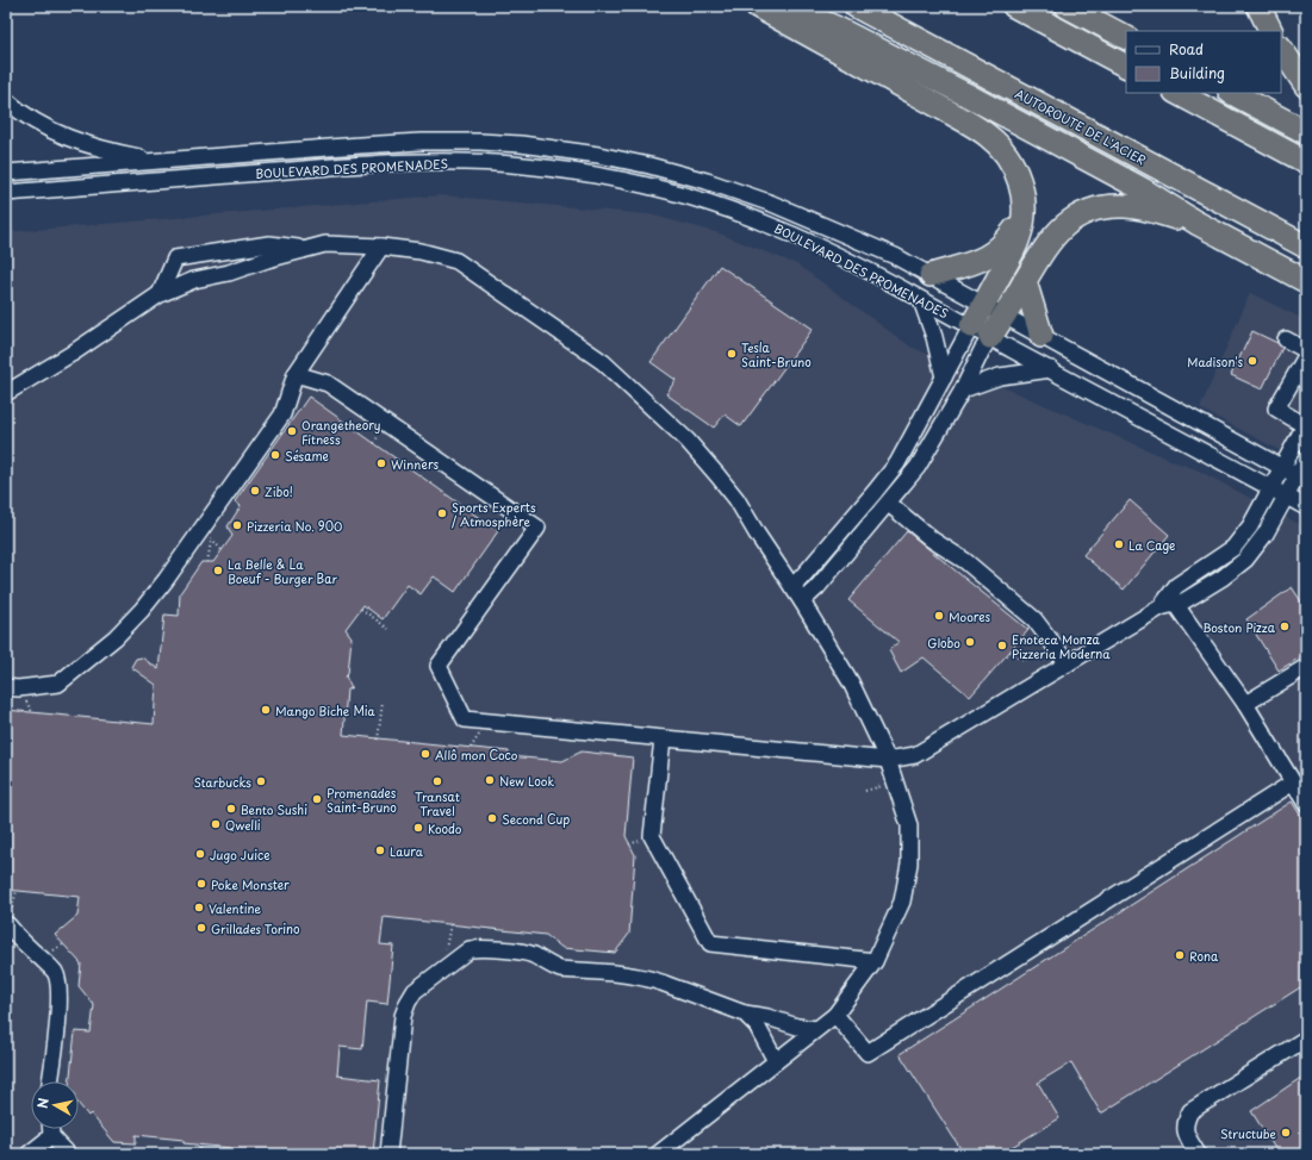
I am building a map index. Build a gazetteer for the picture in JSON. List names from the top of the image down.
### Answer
{
  "streets": {
    "highway": ["AUTOROUTE DE L'ACIER"],
    "street": ["BOULEVARD DES PROMENADES"]
  },
  "places": [
    "Tesla Saint-Bruno",
    "Madison's",
    "Orangetheory Fitness",
    "Sésame",
    "Winners",
    "Zibo!",
    "Sports Experts / Atmosphère",
    "Pizzeria No. 900",
    "La Cage",
    "La Belle & La Boeuf - Burger Bar",
    "Moores",
    "Boston Pizza",
    "Globo",
    "Enoteca Monza Pizzeria Moderna",
    "Mango Biche Mia",
    "Allô mon Coco",
    "New Look",
    "Starbucks",
    "Transat Travel",
    "Promenades Saint-Bruno",
    "Bento Sushi",
    "Second Cup",
    "Qwelli",
    "Koodo",
    "Laura",
    "Jugo Juice",
    "Poke Monster",
    "Valentine",
    "Grillades Torino",
    "Rona",
    "Structube"
  ],
  "legend": ["Road", "Building"],
  "north": "left"
}
